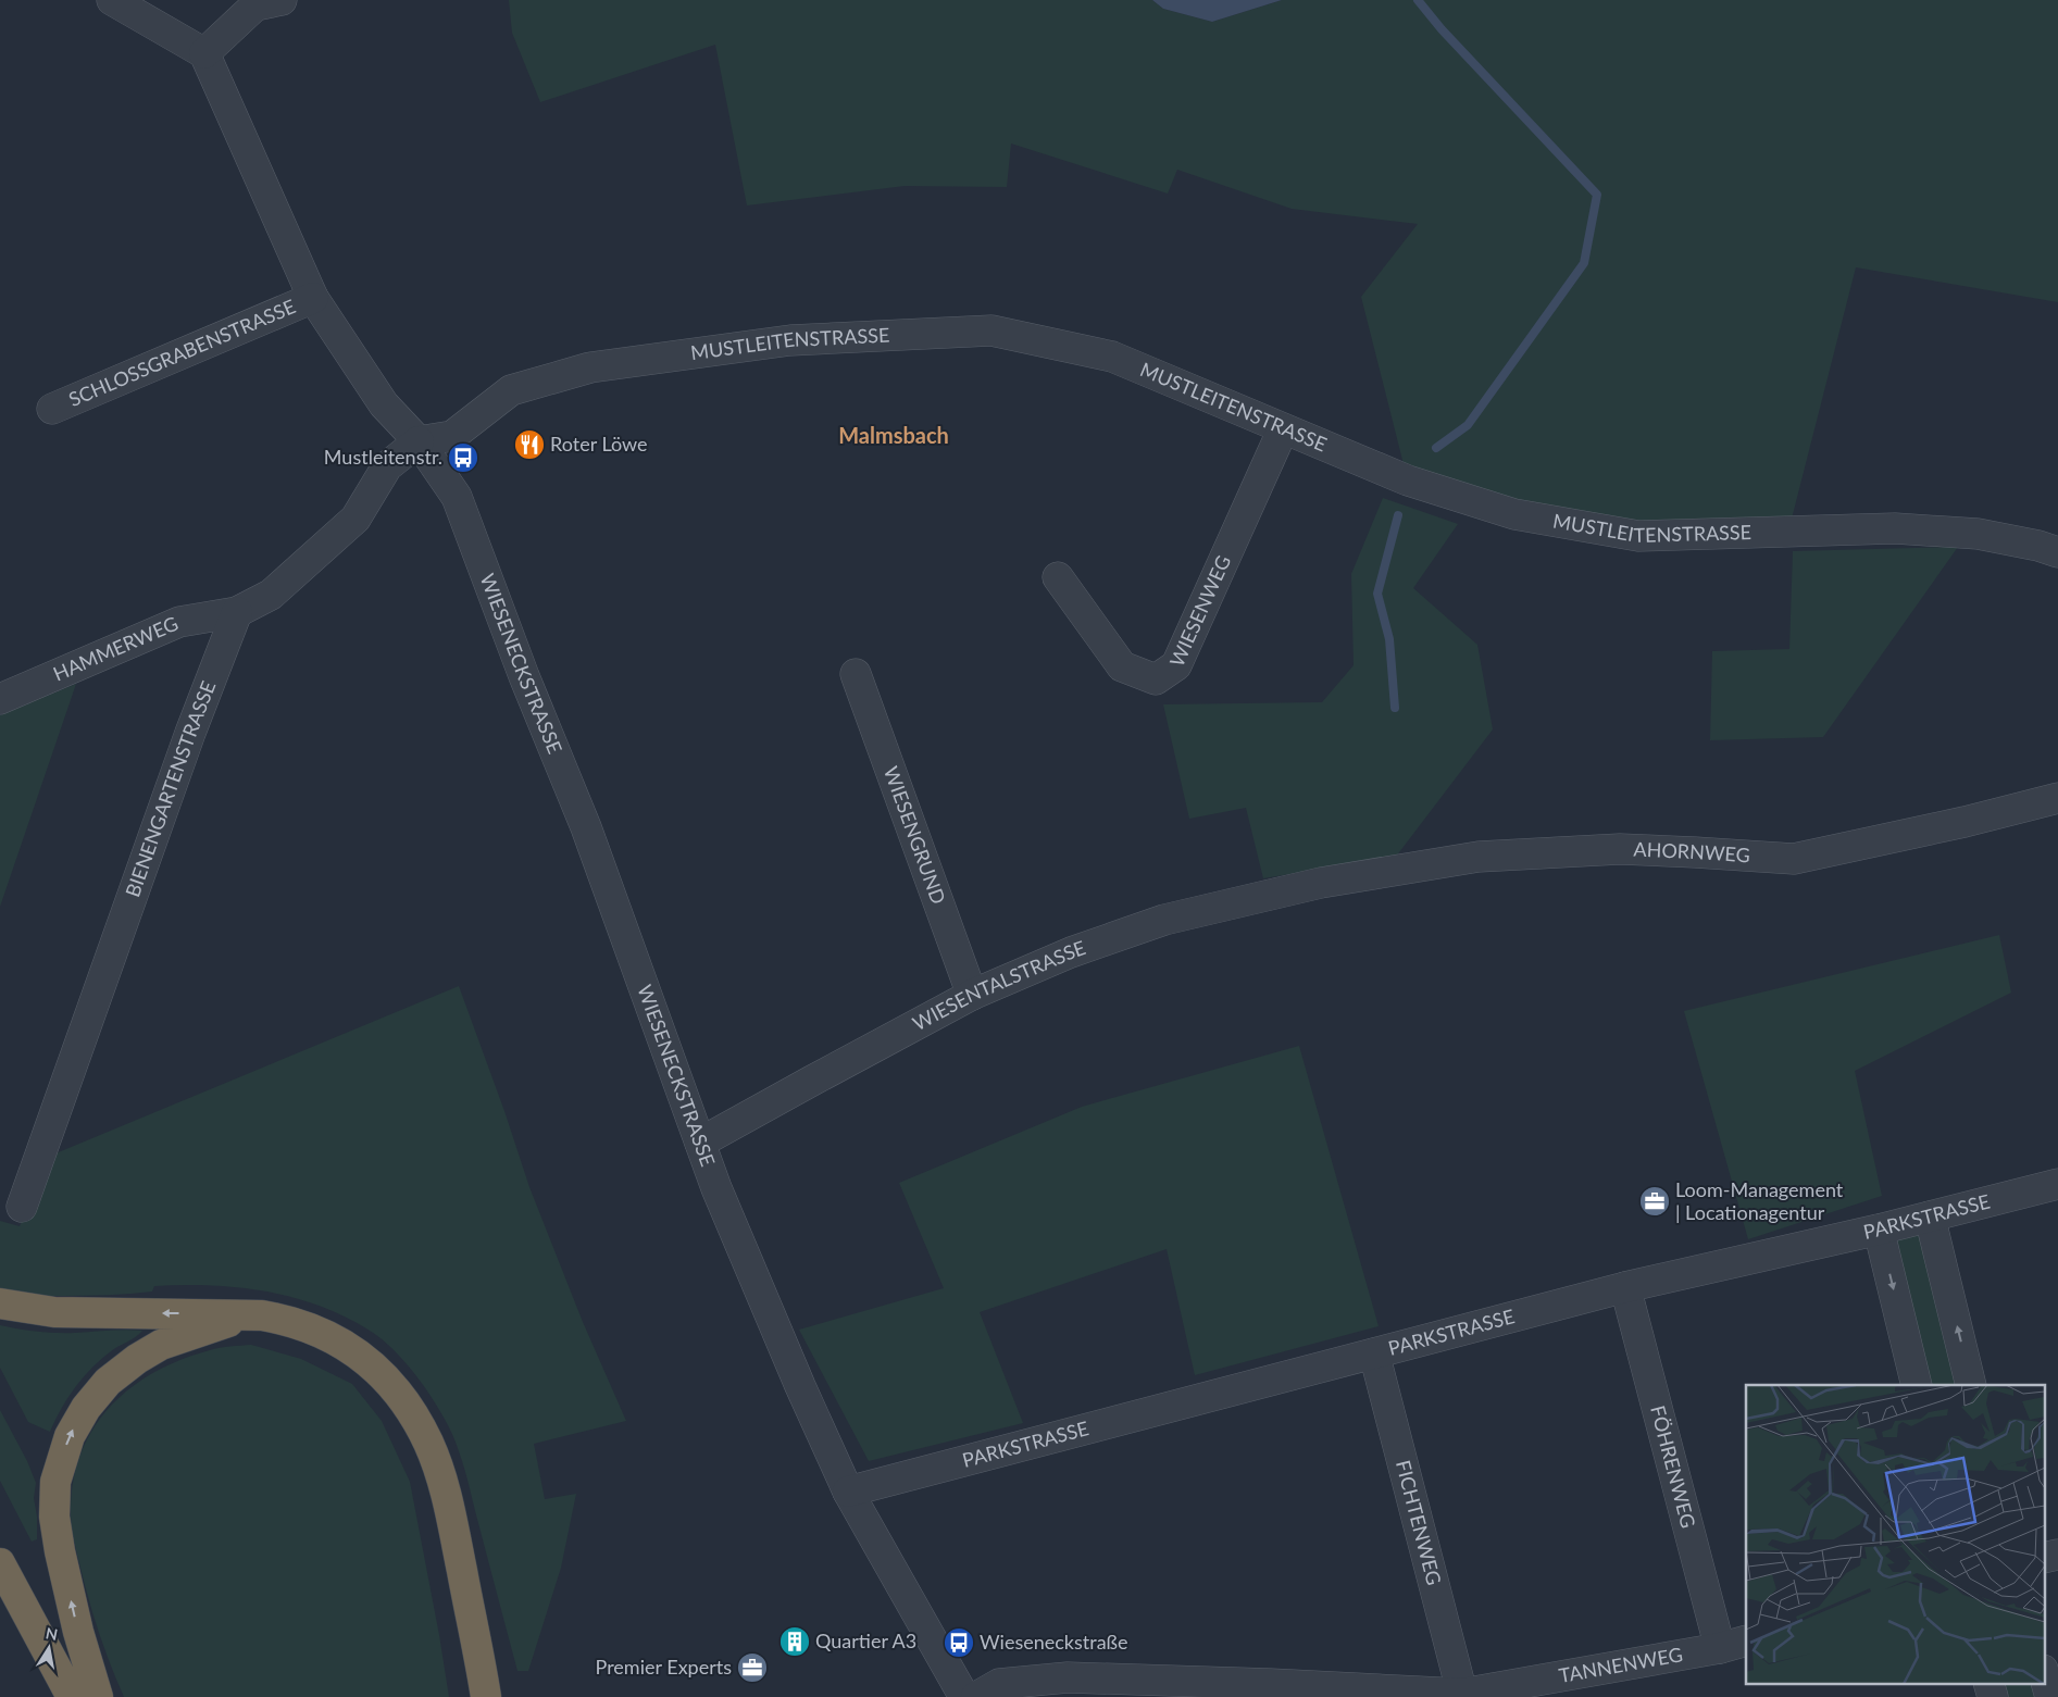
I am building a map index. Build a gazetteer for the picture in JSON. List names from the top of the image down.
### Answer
{
  "streets": {
    "street": [
      "MUSTLEITENSTRASSE",
      "SCHLOSSGRABENSTRASSE",
      "WIESENWEG",
      "HAMMERWEG",
      "WIESENECKSTRASSE",
      "BIENENGARTENSTRASSE",
      "WIESENGRUND",
      "AHORNWEG",
      "WIESENTALSTRASSE",
      "PARKSTRASSE",
      "FÖHRENWEG",
      "FICHTENWEG",
      "TANNENWEG"
    ]
  },
  "crossings": [
    ["MUSTLEITENSTRASSE", "SCHLOSSGRABENSTRASSE"],
    ["MUSTLEITENSTRASSE", "WIESENWEG"],
    ["MUSTLEITENSTRASSE", "WIESENECKSTRASSE"],
    ["SCHLOSSGRABENSTRASSE", "WIESENECKSTRASSE"],
    ["HAMMERWEG", "BIENENGARTENSTRASSE"],
    ["WIESENECKSTRASSE", "WIESENTALSTRASSE"],
    ["WIESENECKSTRASSE", "PARKSTRASSE"],
    ["WIESENGRUND", "WIESENTALSTRASSE"],
    ["AHORNWEG", "WIESENTALSTRASSE"],
    ["PARKSTRASSE", "FÖHRENWEG"],
    ["PARKSTRASSE", "FICHTENWEG"],
    ["FÖHRENWEG", "TANNENWEG"],
    ["FICHTENWEG", "TANNENWEG"]
  ],
  "districts": ["Malmsbach"],
  "places": {
    "restaurant": ["Roter Löwe"],
    "bus stop": ["Mustleitenstr.", "Wieseneckstraße"],
    "office": ["Loom-Management | Locationagentur", "Premier Experts"],
    "building": ["Quartier A3"]
  },
  "north": "top"
}
